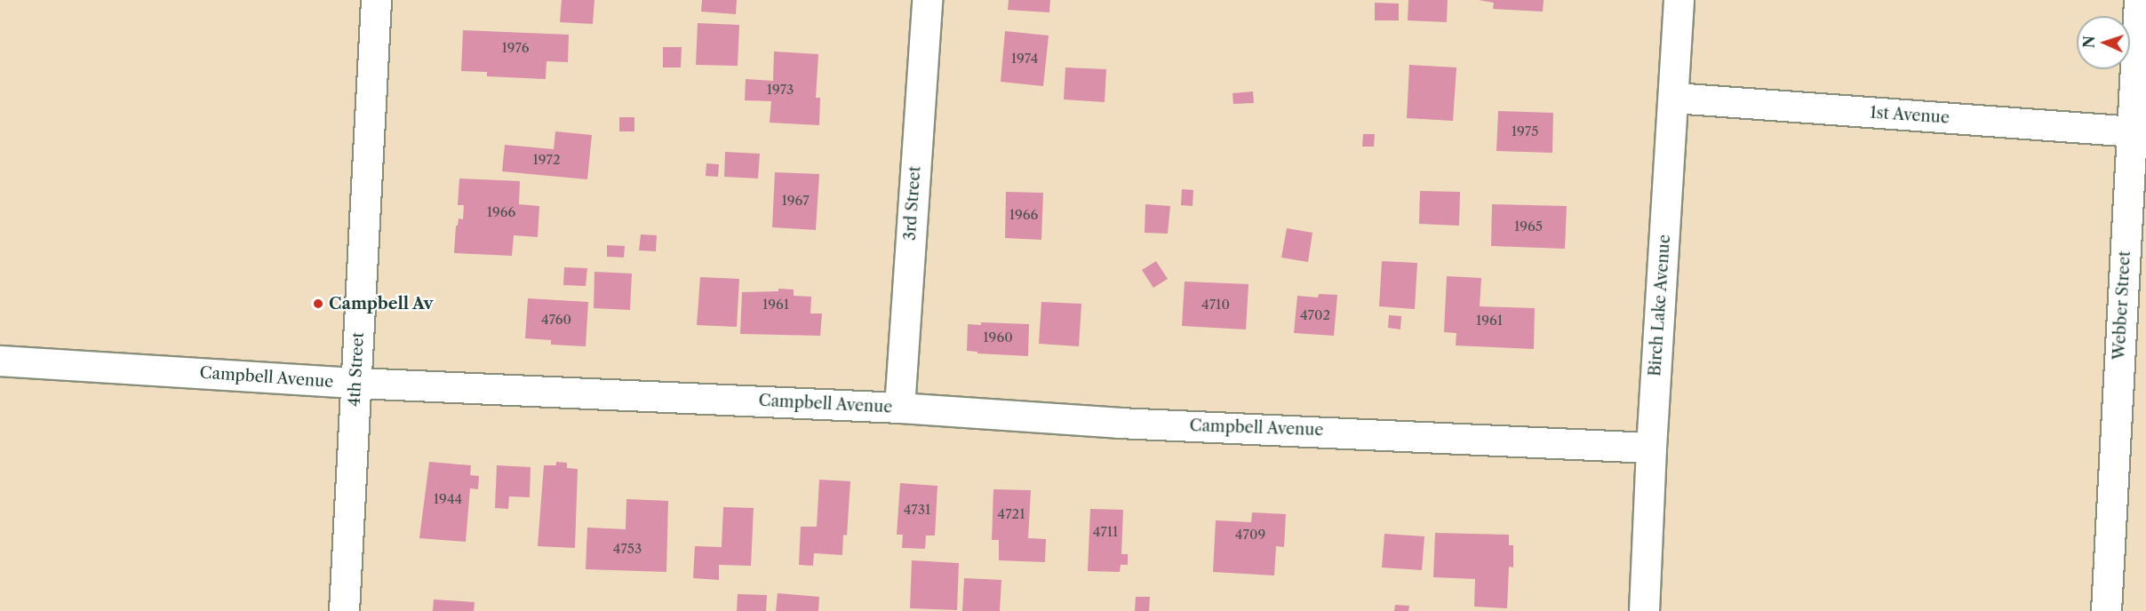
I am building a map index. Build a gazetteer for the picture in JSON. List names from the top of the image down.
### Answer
{
  "streets": {
    "street": [
      "1st Avenue",
      "3rd Street",
      "Birch Lake Avenue",
      "Webber Street",
      "4th Street",
      "Campbell Avenue"
    ]
  },
  "crossings": [
    ["1st Avenue", "Birch Lake Avenue"],
    ["1st Avenue", "Webber Street"],
    ["3rd Street", "Campbell Avenue"],
    ["Birch Lake Avenue", "Campbell Avenue"],
    ["4th Street", "Campbell Avenue"]
  ],
  "places": ["Campbell Av"],
  "house_numbers": [
    "1976",
    "1974",
    "1973",
    "1975",
    "1972",
    "1967",
    "1966",
    "1966",
    "1965",
    "1961",
    "4710",
    "4702",
    "4760",
    "1961",
    "1960",
    "1944",
    "4731",
    "4721",
    "4711",
    "4709",
    "4753"
  ],
  "north": "left"
}
